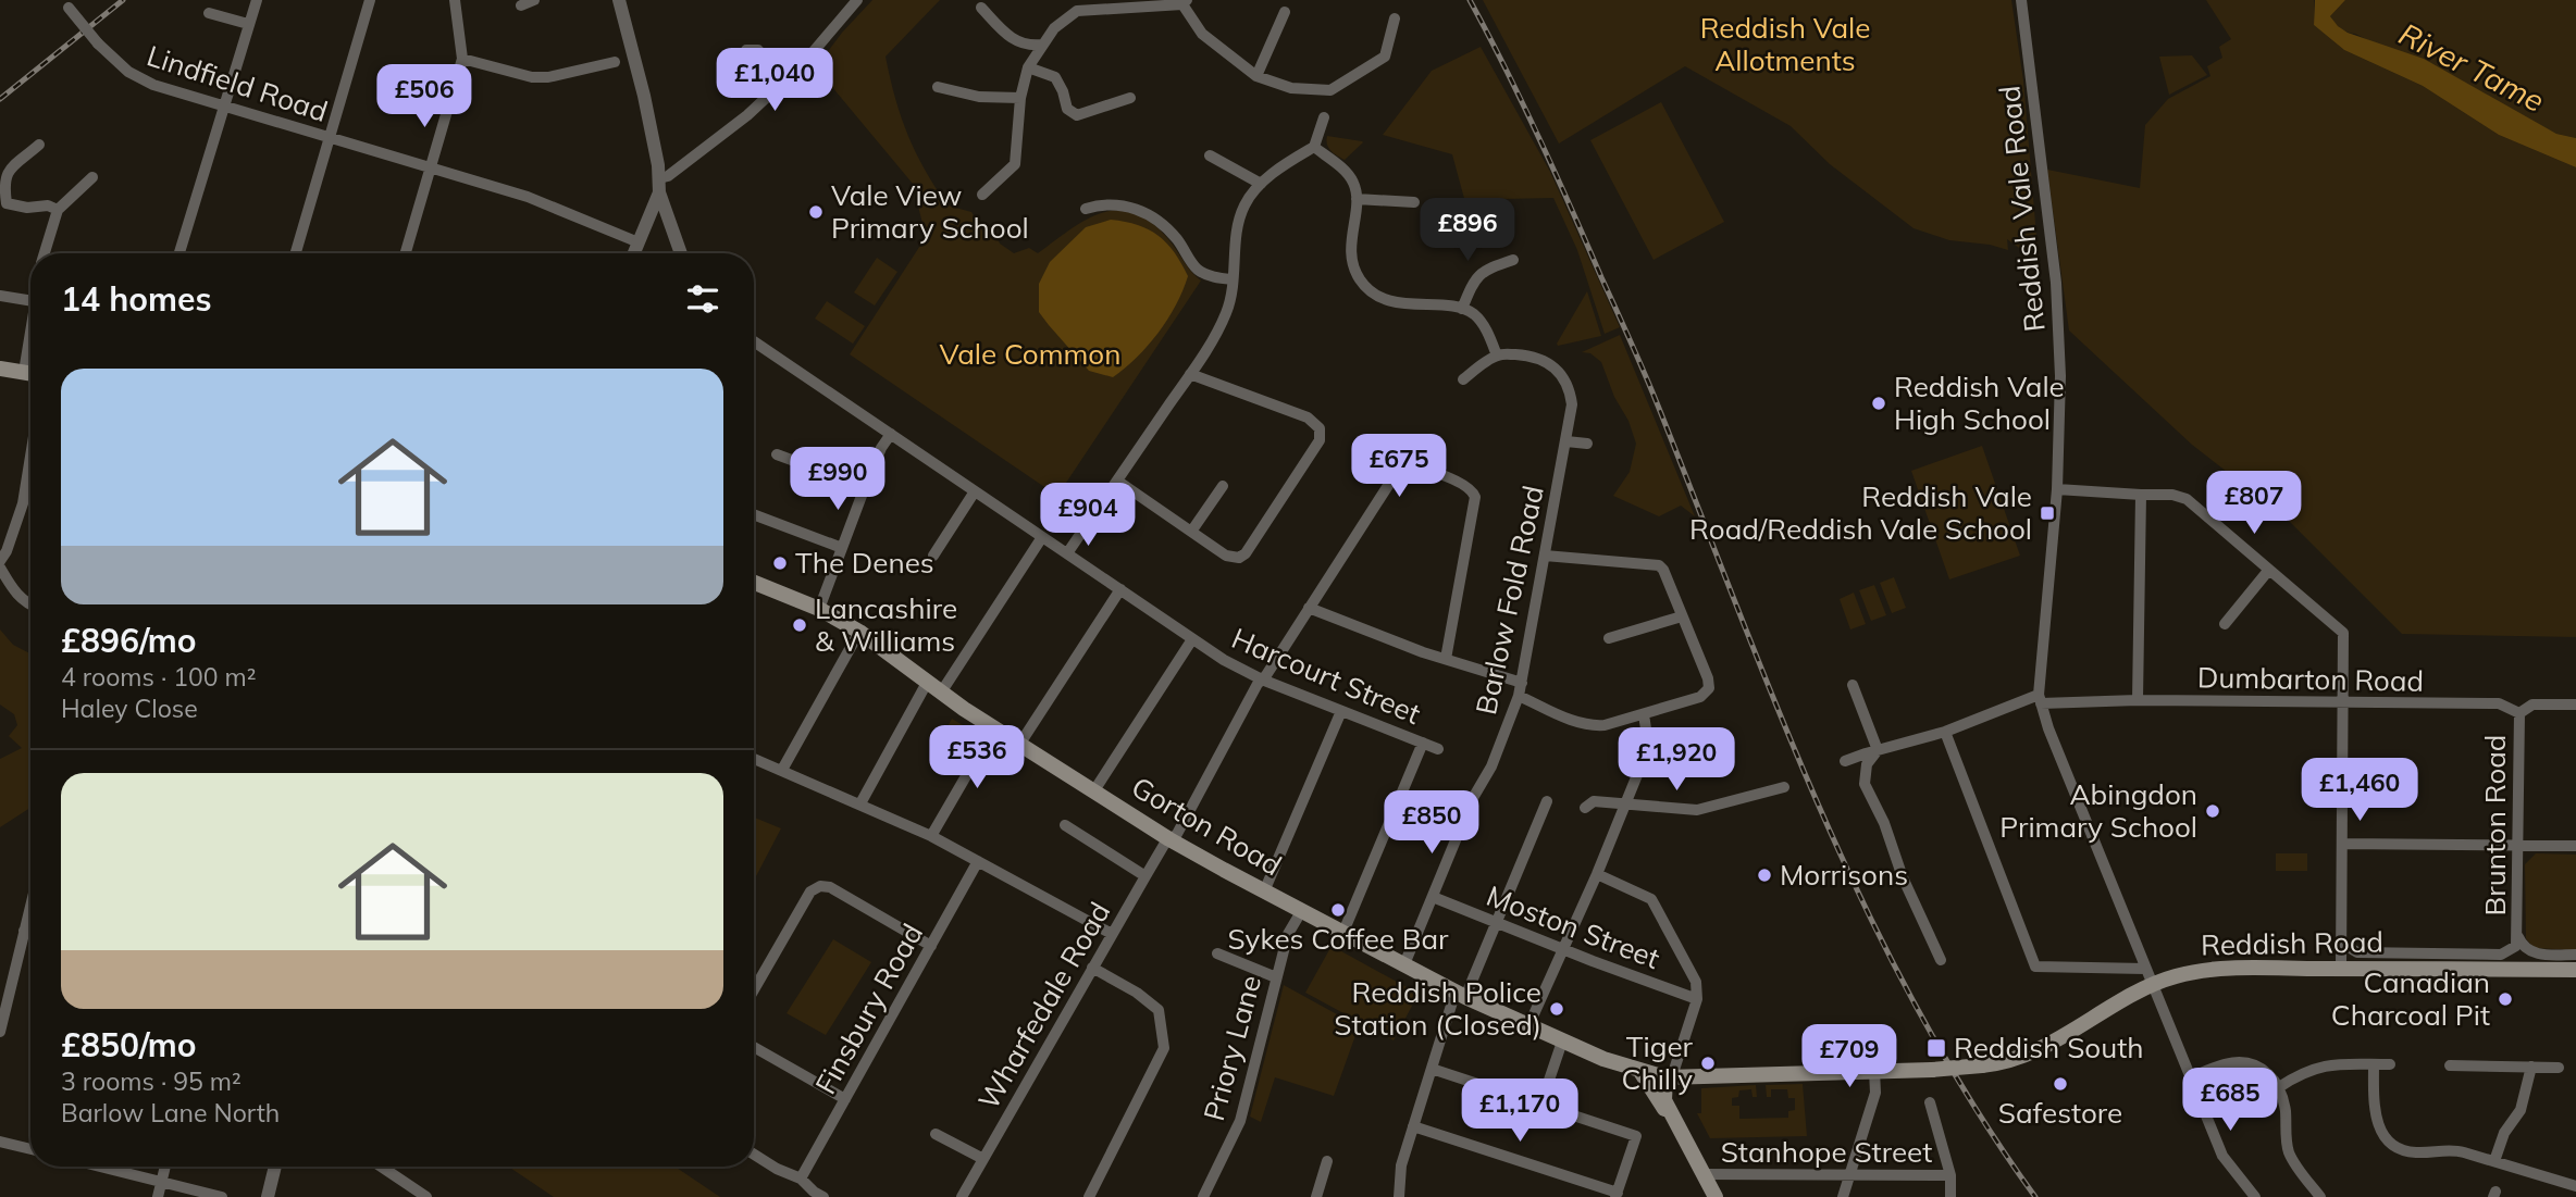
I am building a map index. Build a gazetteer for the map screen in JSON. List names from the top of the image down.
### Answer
{
  "streets": {
    "main road": ["Gorton Road", "Reddish Road"],
    "street": [
      "Lindfield Road",
      "Reddish Vale Road",
      "Barlow Fold Road",
      "Harcourt Street",
      "Dumbarton Road",
      "Brunton Road",
      "Moston Street",
      "Wharfedale Road",
      "Finsbury Road",
      "Priory Lane",
      "Stanhope Street"
    ]
  },
  "crossings": [
    ["Reddish Vale Road", "Dumbarton Road"],
    ["Reddish Vale Road", "Reddish Road"],
    ["Barlow Fold Road", "Gorton Road"],
    ["Barlow Fold Road", "Moston Street"],
    ["Harcourt Street", "Wharfedale Road"],
    ["Dumbarton Road", "Brunton Road"],
    ["Brunton Road", "Reddish Road"],
    ["Gorton Road", "Reddish Road"],
    ["Gorton Road", "Wharfedale Road"],
    ["Gorton Road", "Priory Lane"]
  ],
  "water": ["River Tame"],
  "parks": ["Reddish Vale Allotments", "Vale Common"],
  "places": {
    "other": [
      "Vale View Primary School",
      "Reddish Vale High School",
      "The Denes",
      "Lancashire & Williams",
      "Abingdon Primary School",
      "Morrisons",
      "Sykes Coffee Bar",
      "Canadian Charcoal Pit",
      "Reddish Police Station (Closed)",
      "Tiger Chilly",
      "Safestore"
    ],
    "transit": ["Reddish Vale Road/Reddish Vale School", "Reddish South"]
  },
  "page": {
    "price": [
      "£1,040",
      "£506",
      "£896",
      "£675",
      "£990",
      "£807",
      "£904",
      "£536",
      "£1,920",
      "£1,460",
      "£850",
      "£709",
      "£685",
      "£1,170"
    ],
    "heading": "14 homes",
    "list": [
      {
        "name": "£896/mo",
        "note": "4 rooms · 100 m² · Haley Close"
      },
      {
        "name": "£850/mo",
        "note": "3 rooms · 95 m² · Barlow Lane North"
      }
    ]
  }
}
